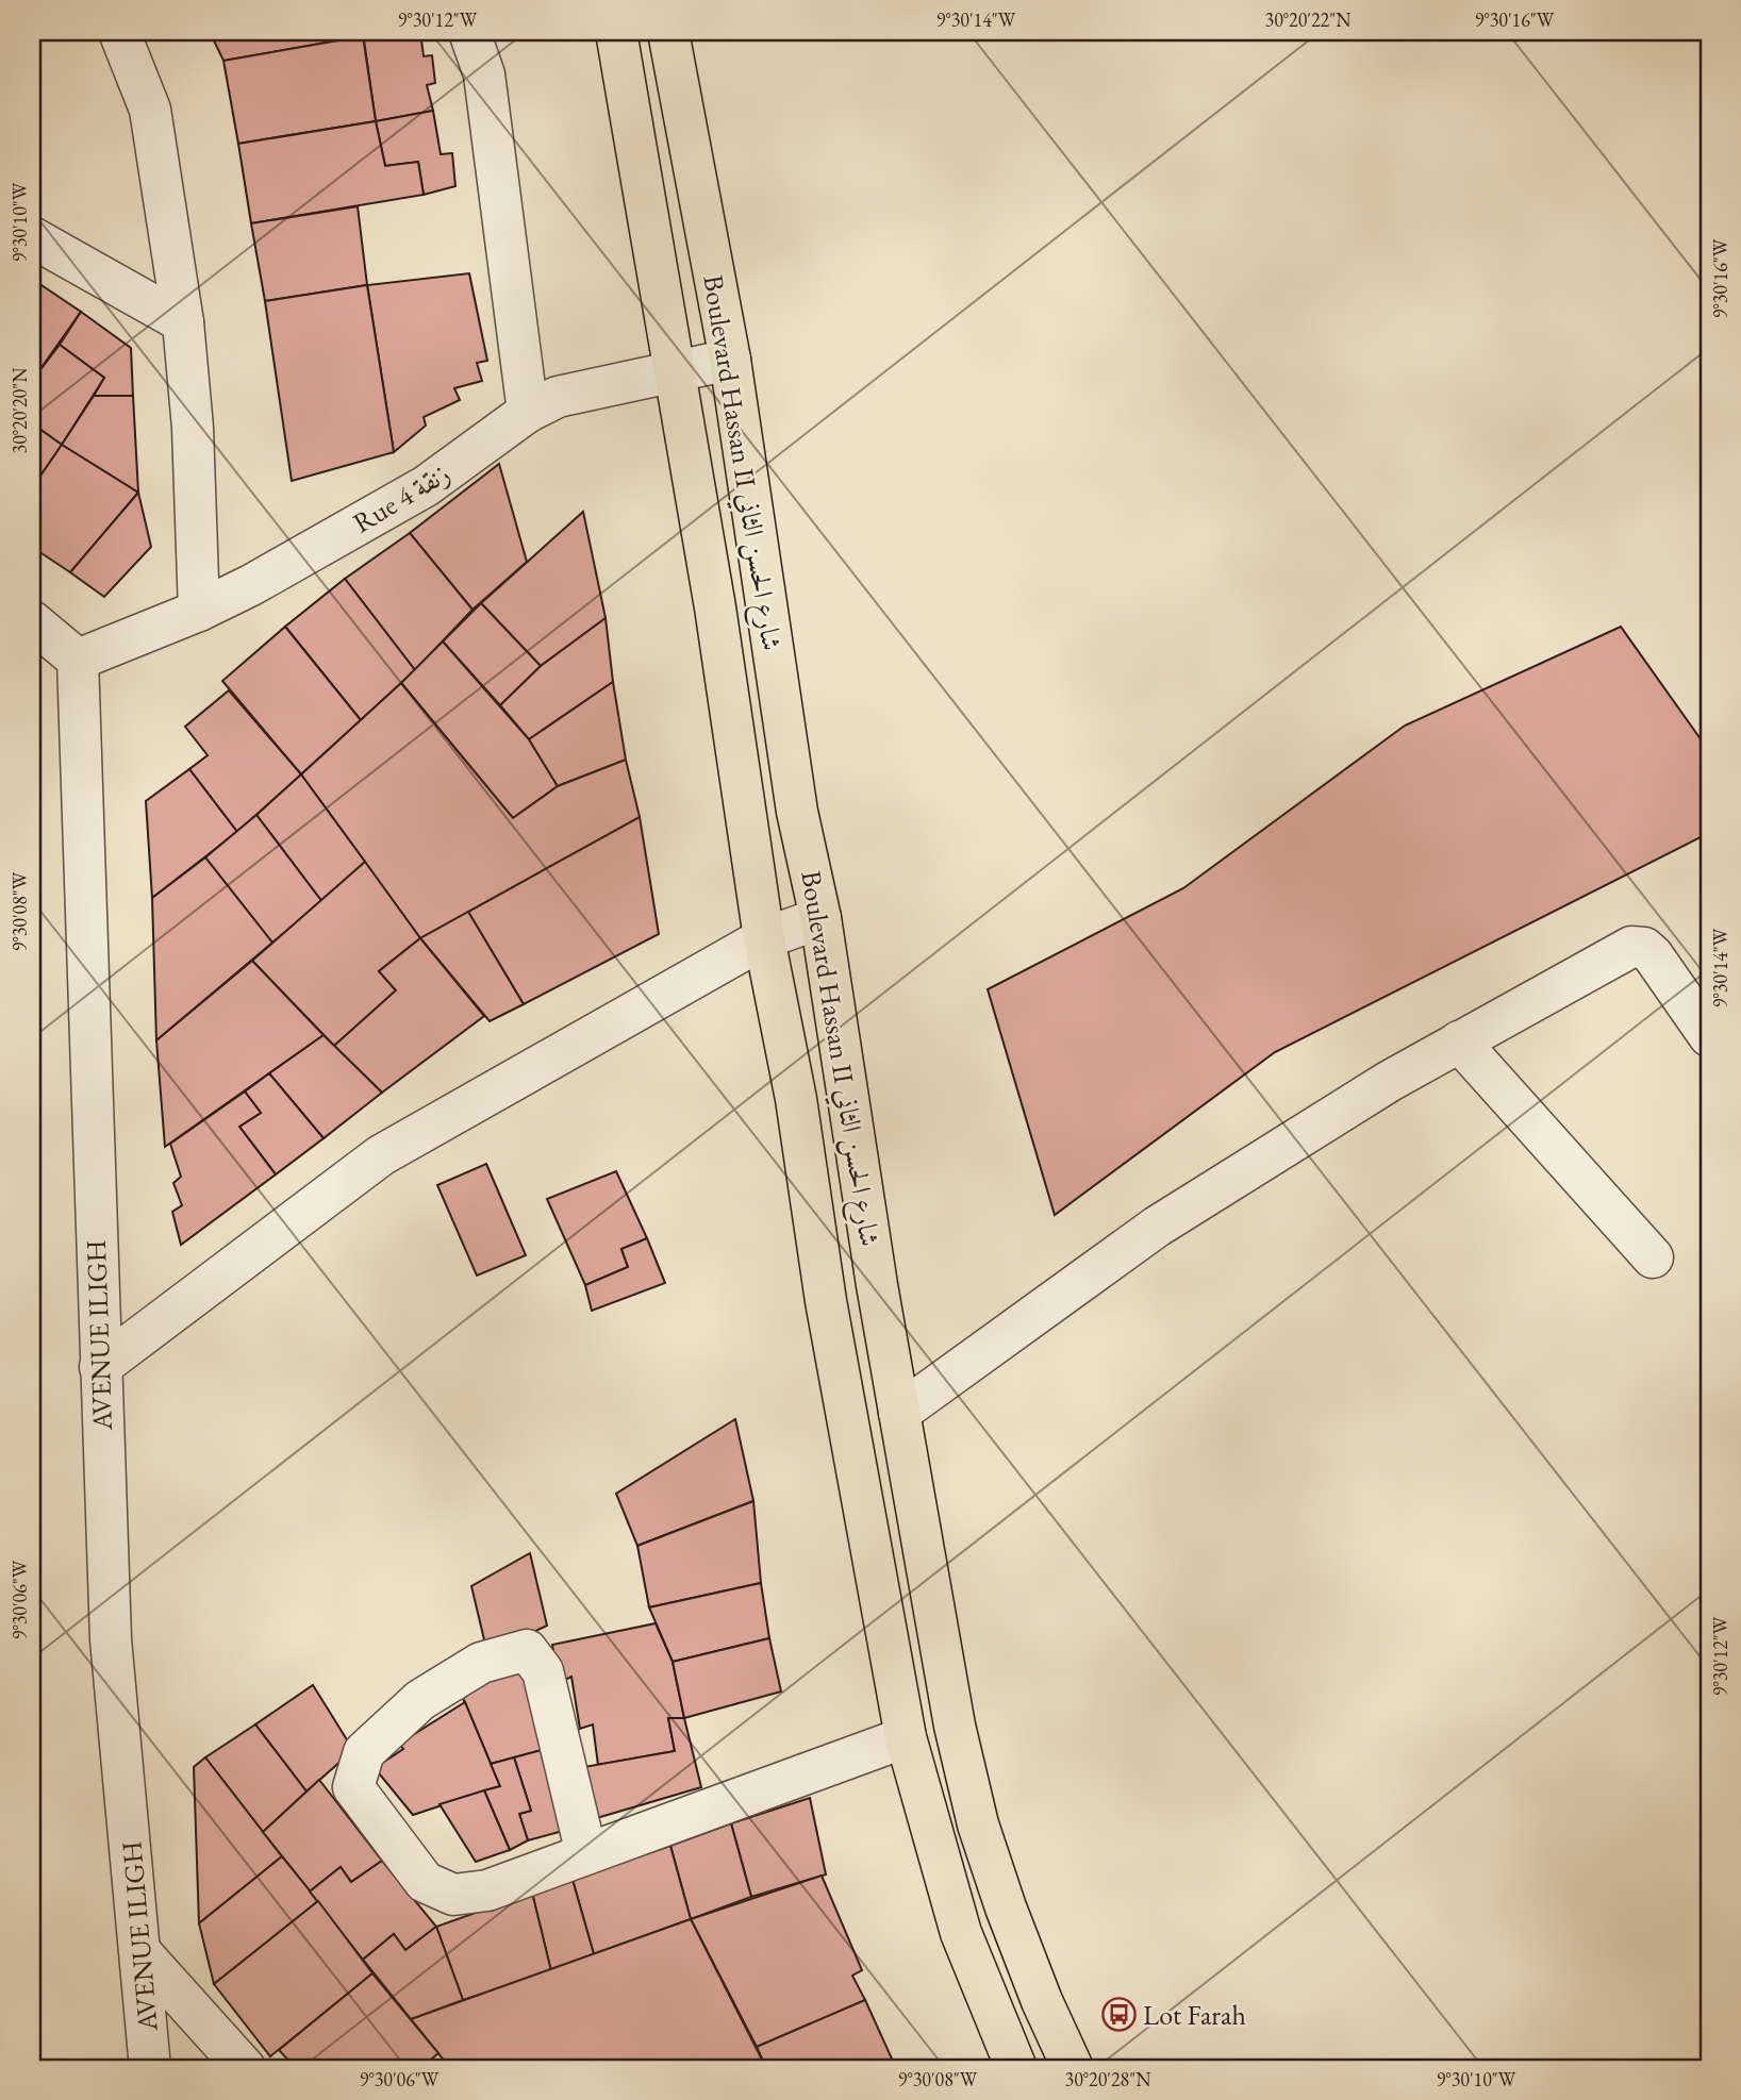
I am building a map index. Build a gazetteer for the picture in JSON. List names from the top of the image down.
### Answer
{
  "streets": {
    "main road": ["Boulevard Hassan II شارع الحسن الثاني"],
    "street": ["Rue 4 زنقة", "AVENUE ILIGH"]
  },
  "crossings": [
    ["Boulevard Hassan II شارع الحسن الثاني", "Rue 4 زنقة"],
    ["Rue 4 زنقة", "AVENUE ILIGH"]
  ],
  "places": {
    "bus stop": ["Lot Farah"]
  },
  "coordinates": [
    "9°30'12\"W",
    "9°30'14\"W",
    "30°20'22\"N",
    "9°30'16\"W",
    "9°30'10\"W",
    "30°20'20\"N",
    "9°30'08\"W",
    "9°30'06\"W",
    "30°20'28\"N"
  ]
}
